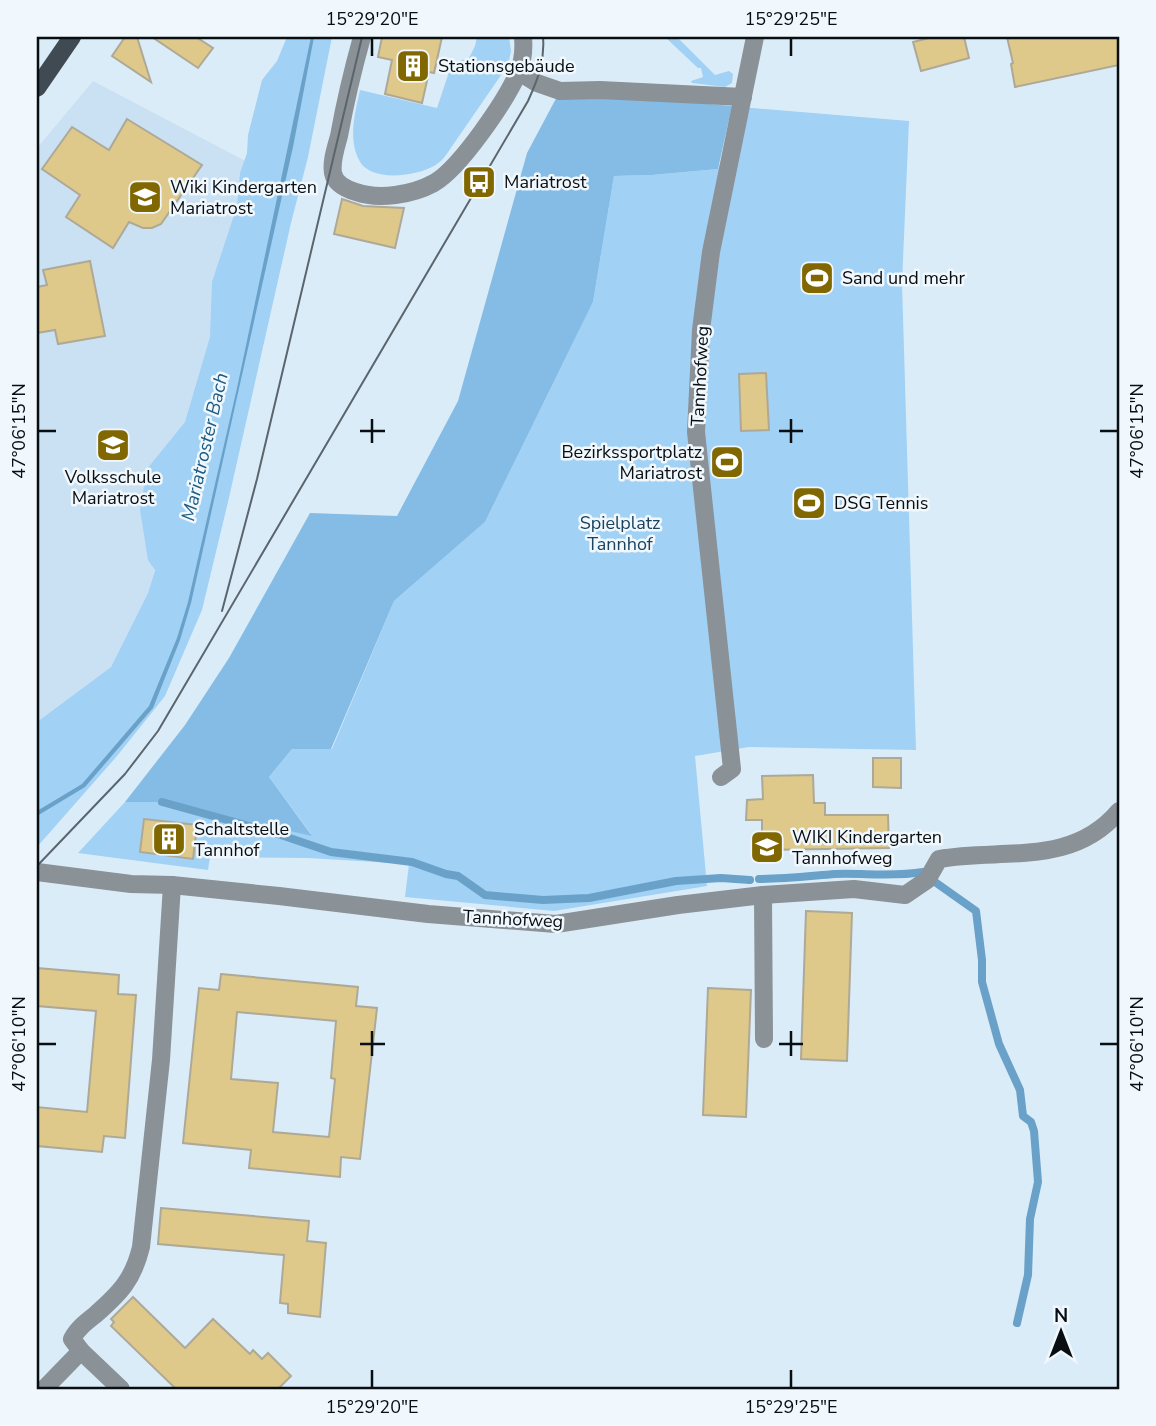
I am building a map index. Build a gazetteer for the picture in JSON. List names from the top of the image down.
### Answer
{
  "streets": {
    "street": ["Tannhofweg"]
  },
  "water": ["Mariatroster Bach"],
  "parks": ["Spielplatz Tannhof"],
  "places": {
    "building": ["Stationsgebäude", "Schaltstelle Tannhof"],
    "bus stop": ["Mariatrost"],
    "school or university": ["Wiki Kindergarten Mariatrost", "Volksschule Mariatrost", "WIKI Kindergarten Tannhofweg"],
    "sports": ["Sand und mehr", "Bezirkssportplatz Mariatrost", "DSG Tennis"]
  },
  "north": "top",
  "coordinates": [
    "15°29'20\"E",
    "15°29'25\"E",
    "47°06'15\"N",
    "47°06'10\"N"
  ]
}
